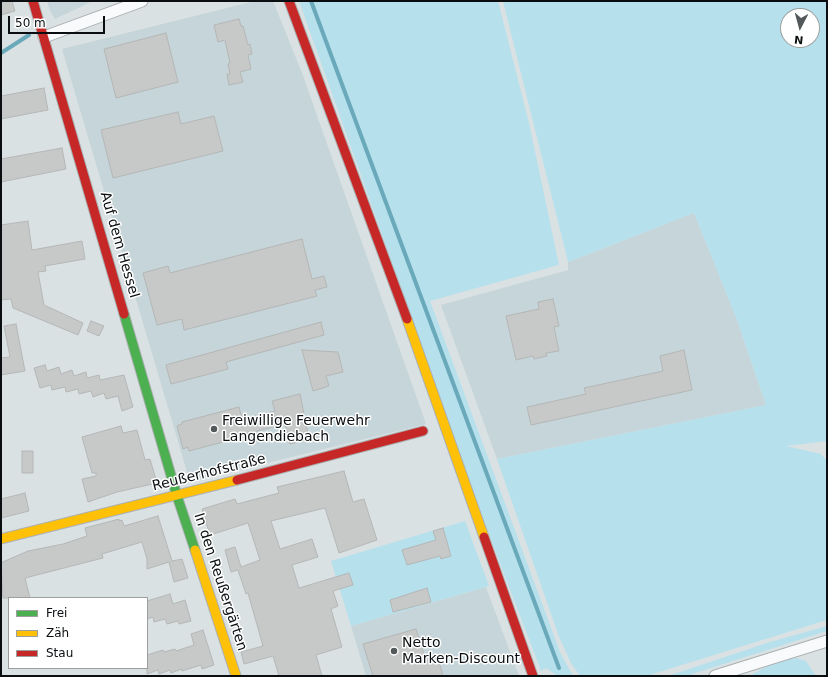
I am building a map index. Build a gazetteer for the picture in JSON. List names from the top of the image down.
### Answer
{
  "streets": {
    "street": ["Auf dem Hessel", "Reußerhofstraße", "In den Reußergärten"]
  },
  "crossings": [
    ["Auf dem Hessel", "Reußerhofstraße"],
    ["Auf dem Hessel", "In den Reußergärten"],
    ["Reußerhofstraße", "In den Reußergärten"]
  ],
  "places": ["Freiwillige Feuerwehr Langendiebach", "Netto Marken-Discount"],
  "legend": ["Frei", "Zäh", "Stau"],
  "scale_bar": "50 m",
  "north": "bottom"
}
